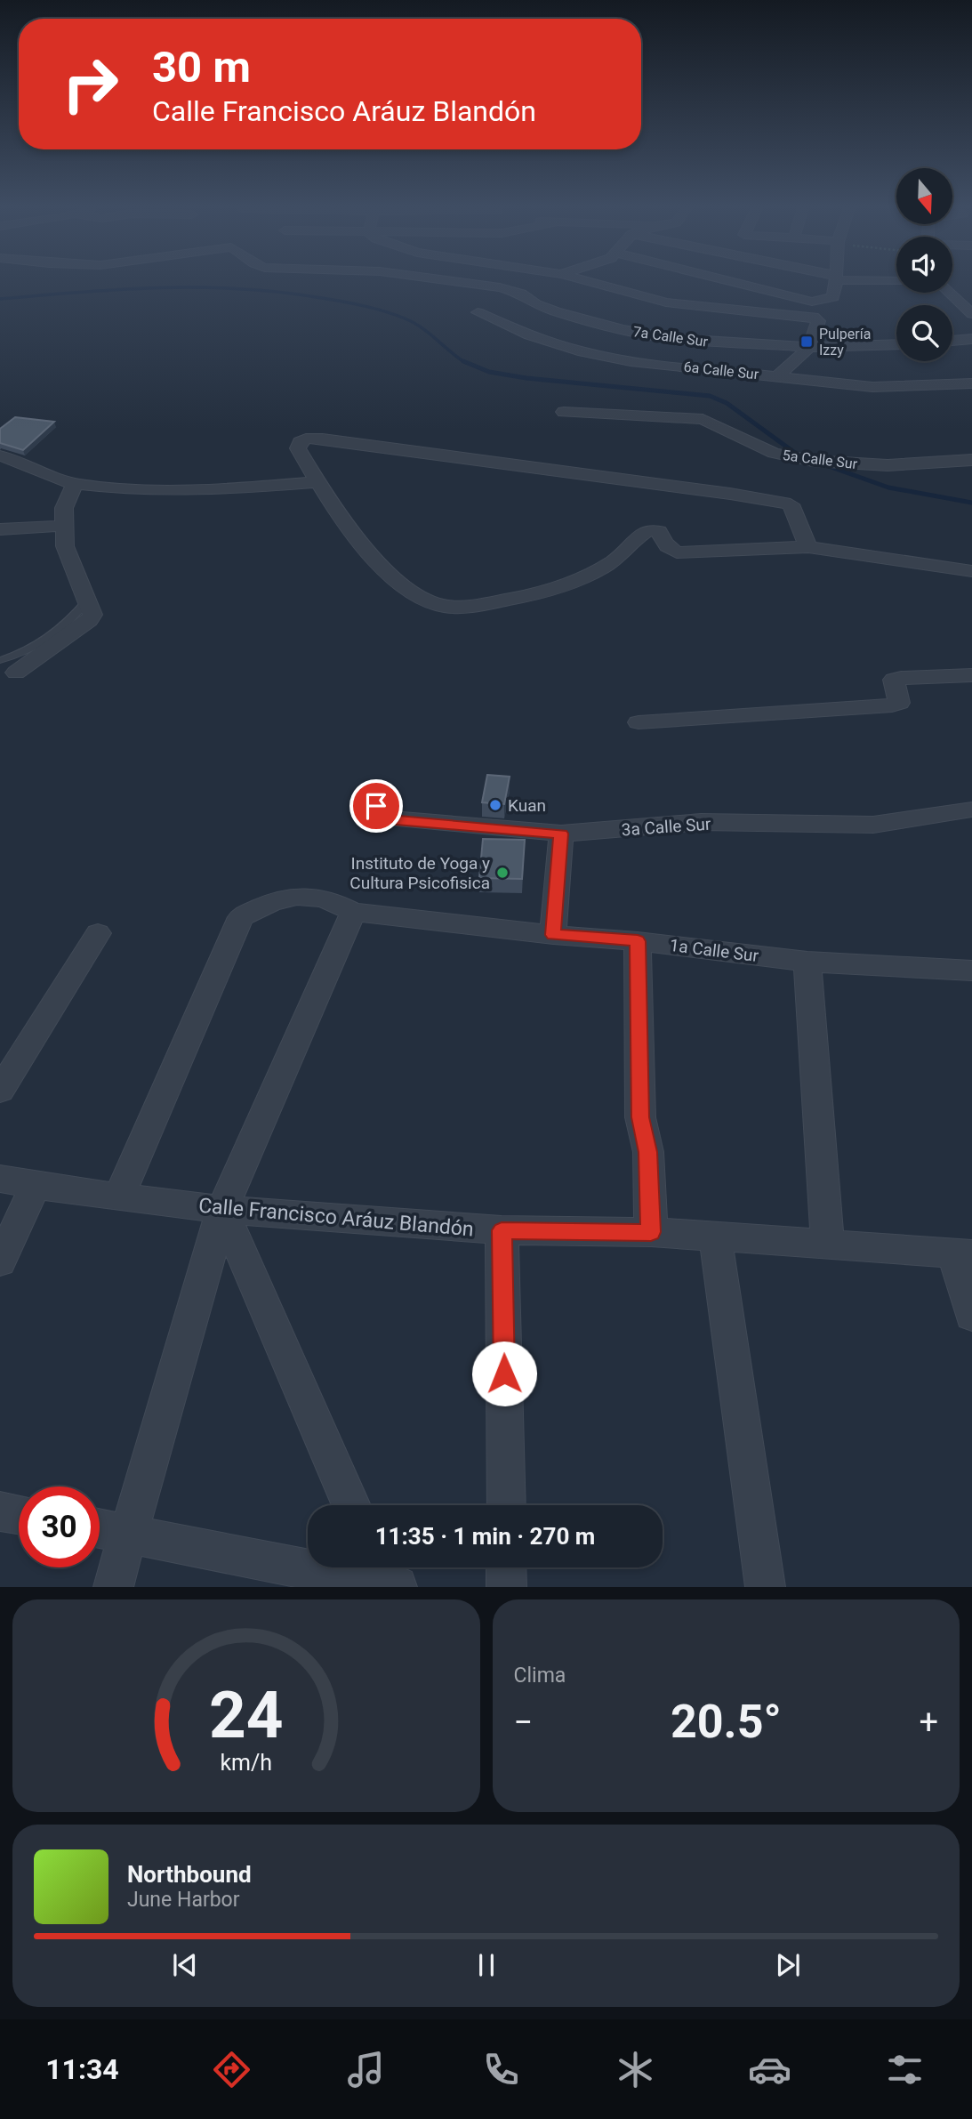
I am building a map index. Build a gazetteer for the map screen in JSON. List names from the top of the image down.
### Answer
{
  "streets": {
    "street": [
      "7a Calle Sur",
      "6a Calle Sur",
      "5a Calle Sur",
      "3a Calle Sur",
      "1a Calle Sur",
      "Calle Francisco Aráuz Blandón"
    ]
  },
  "crossings": [
    ["1a Calle Sur", "Calle Francisco Aráuz Blandón"]
  ],
  "places": {
    "transit": ["Pulpería Izzy"],
    "other": ["Kuan", "Instituto de Yoga y Cultura Psicofisica"]
  },
  "north": "bottom",
  "page": {
    "turn": ["30 m", "Calle Francisco Aráuz Blandón"],
    "limit": "30",
    "trip": "11:35 · 1 min · 270 m",
    "tile": "Clima",
    "heat": ["−", "20.5°", "+"],
    "song": ["Northbound", "June Harbor"],
    "tabs": "11:34",
    "gauge": ["24", "km/h"]
  }
}
